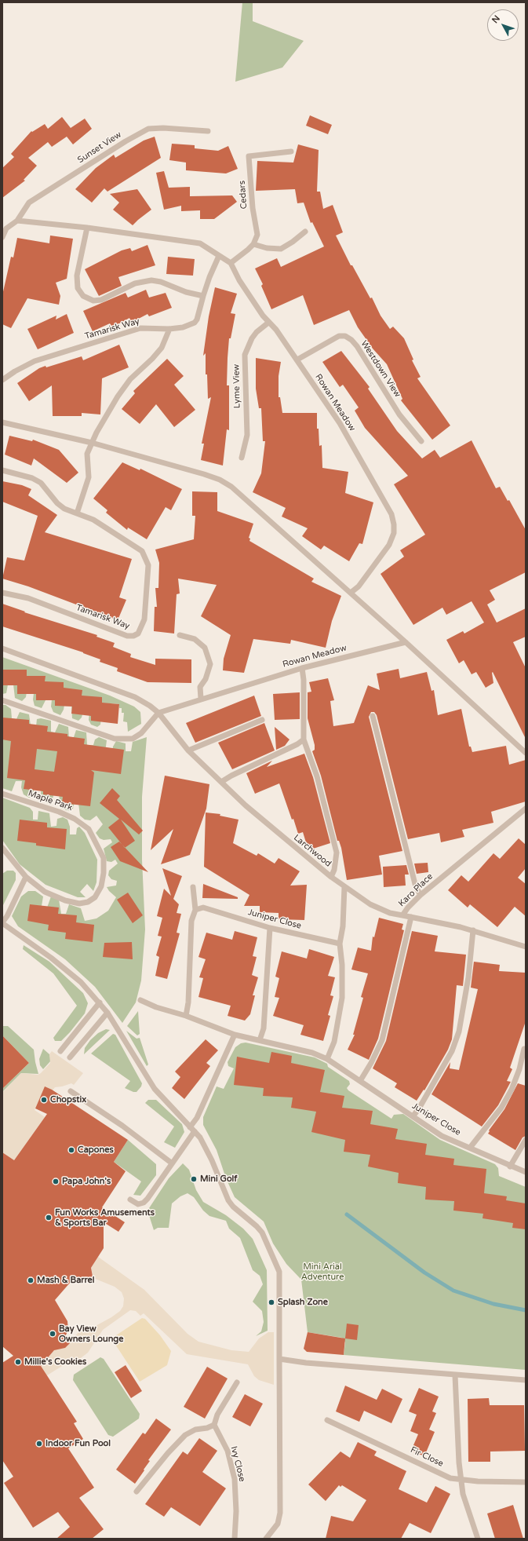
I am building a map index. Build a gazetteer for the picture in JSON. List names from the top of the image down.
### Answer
{
  "streets": {
    "lane": [
      "Sunset View",
      "Cedars",
      "Tamarisk Way",
      "Westdown View",
      "Lyme View",
      "Rowan Meadow",
      "Maple Park",
      "Larchwood",
      "Karo Place",
      "Juniper Close",
      "Fir Close",
      "Ivy Close"
    ]
  },
  "crossings": [
    ["Westdown View", "Rowan Meadow"],
    ["Lyme View", "Rowan Meadow"],
    ["Rowan Meadow", "Larchwood"]
  ],
  "parks": ["Mini Arial Adventure"],
  "places": [
    "Chopstix",
    "Capones",
    "Mini Golf",
    "Papa John's",
    "Fun Works Amusements & Sports Bar",
    "Mash & Barrel",
    "Splash Zone",
    "Bay View Owners Lounge",
    "Millie's Cookies",
    "Indoor Fun Pool"
  ],
  "north": "top left"
}
